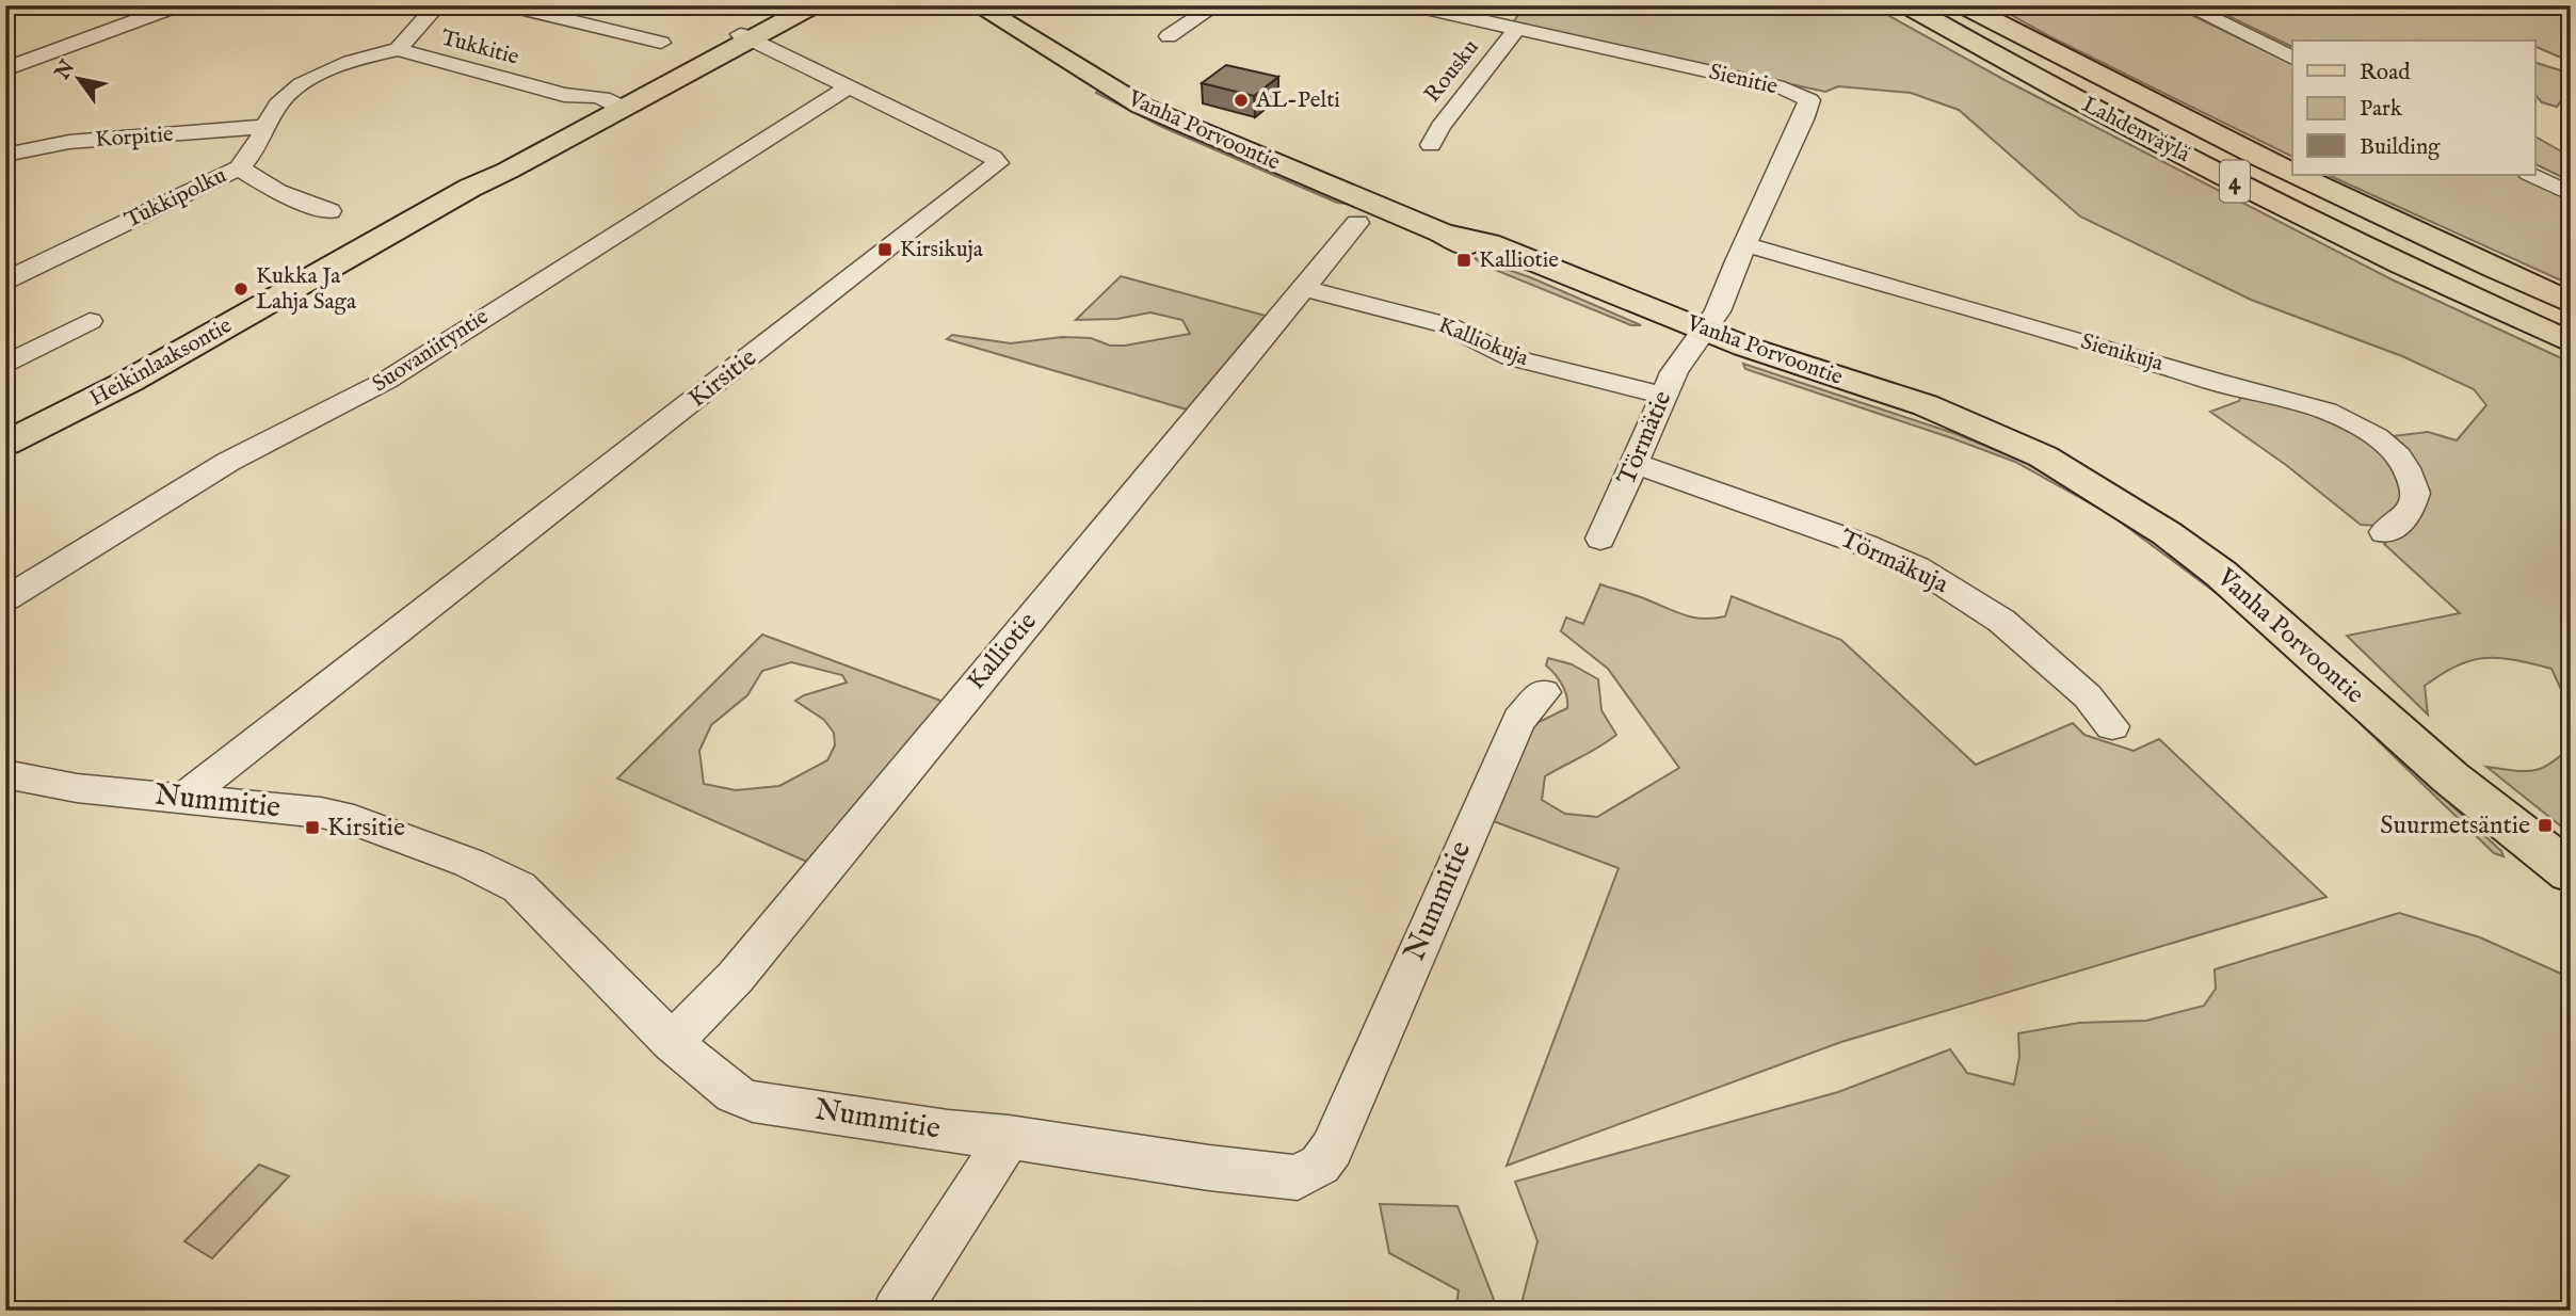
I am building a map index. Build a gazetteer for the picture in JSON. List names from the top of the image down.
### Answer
{
  "streets": {
    "main road": [
      "Lahdenväylä",
      "Vanha Porvoontie",
      "4",
      "Heikinlaaksontie"
    ],
    "street": [
      "Tukkitie",
      "Rousku",
      "Sienitie",
      "Korpitie",
      "Tukkipolku",
      "Kalliokuja",
      "Suovaniityntie",
      "Sienikuja",
      "Kirsitie",
      "Törmätie",
      "Törmäkuja",
      "Kalliotie",
      "Nummitie"
    ]
  },
  "crossings": [
    ["Tukkitie", "Tukkipolku"],
    ["Tukkitie", "Heikinlaaksontie"],
    ["Rousku", "Sienitie"],
    ["Sienitie", "Vanha Porvoontie"],
    ["Sienitie", "Sienikuja"],
    ["Sienitie", "Törmätie"],
    ["Vanha Porvoontie", "Törmätie"],
    ["Korpitie", "Tukkipolku"],
    ["Kalliokuja", "Törmätie"],
    ["Kalliokuja", "Kalliotie"],
    ["Suovaniityntie", "Kirsitie"],
    ["Heikinlaaksontie", "Kirsitie"],
    ["Kirsitie", "Nummitie"],
    ["Törmätie", "Törmäkuja"],
    ["Kalliotie", "Nummitie"]
  ],
  "places": {
    "other": ["AL-Pelti", "Kukka Ja Lahja Saga"],
    "transit": [
      "Kirsikuja",
      "Kalliotie",
      "Suurmetsäntie",
      "Kirsitie"
    ]
  },
  "legend": ["Road", "Park", "Building"],
  "north": "top left"
}
